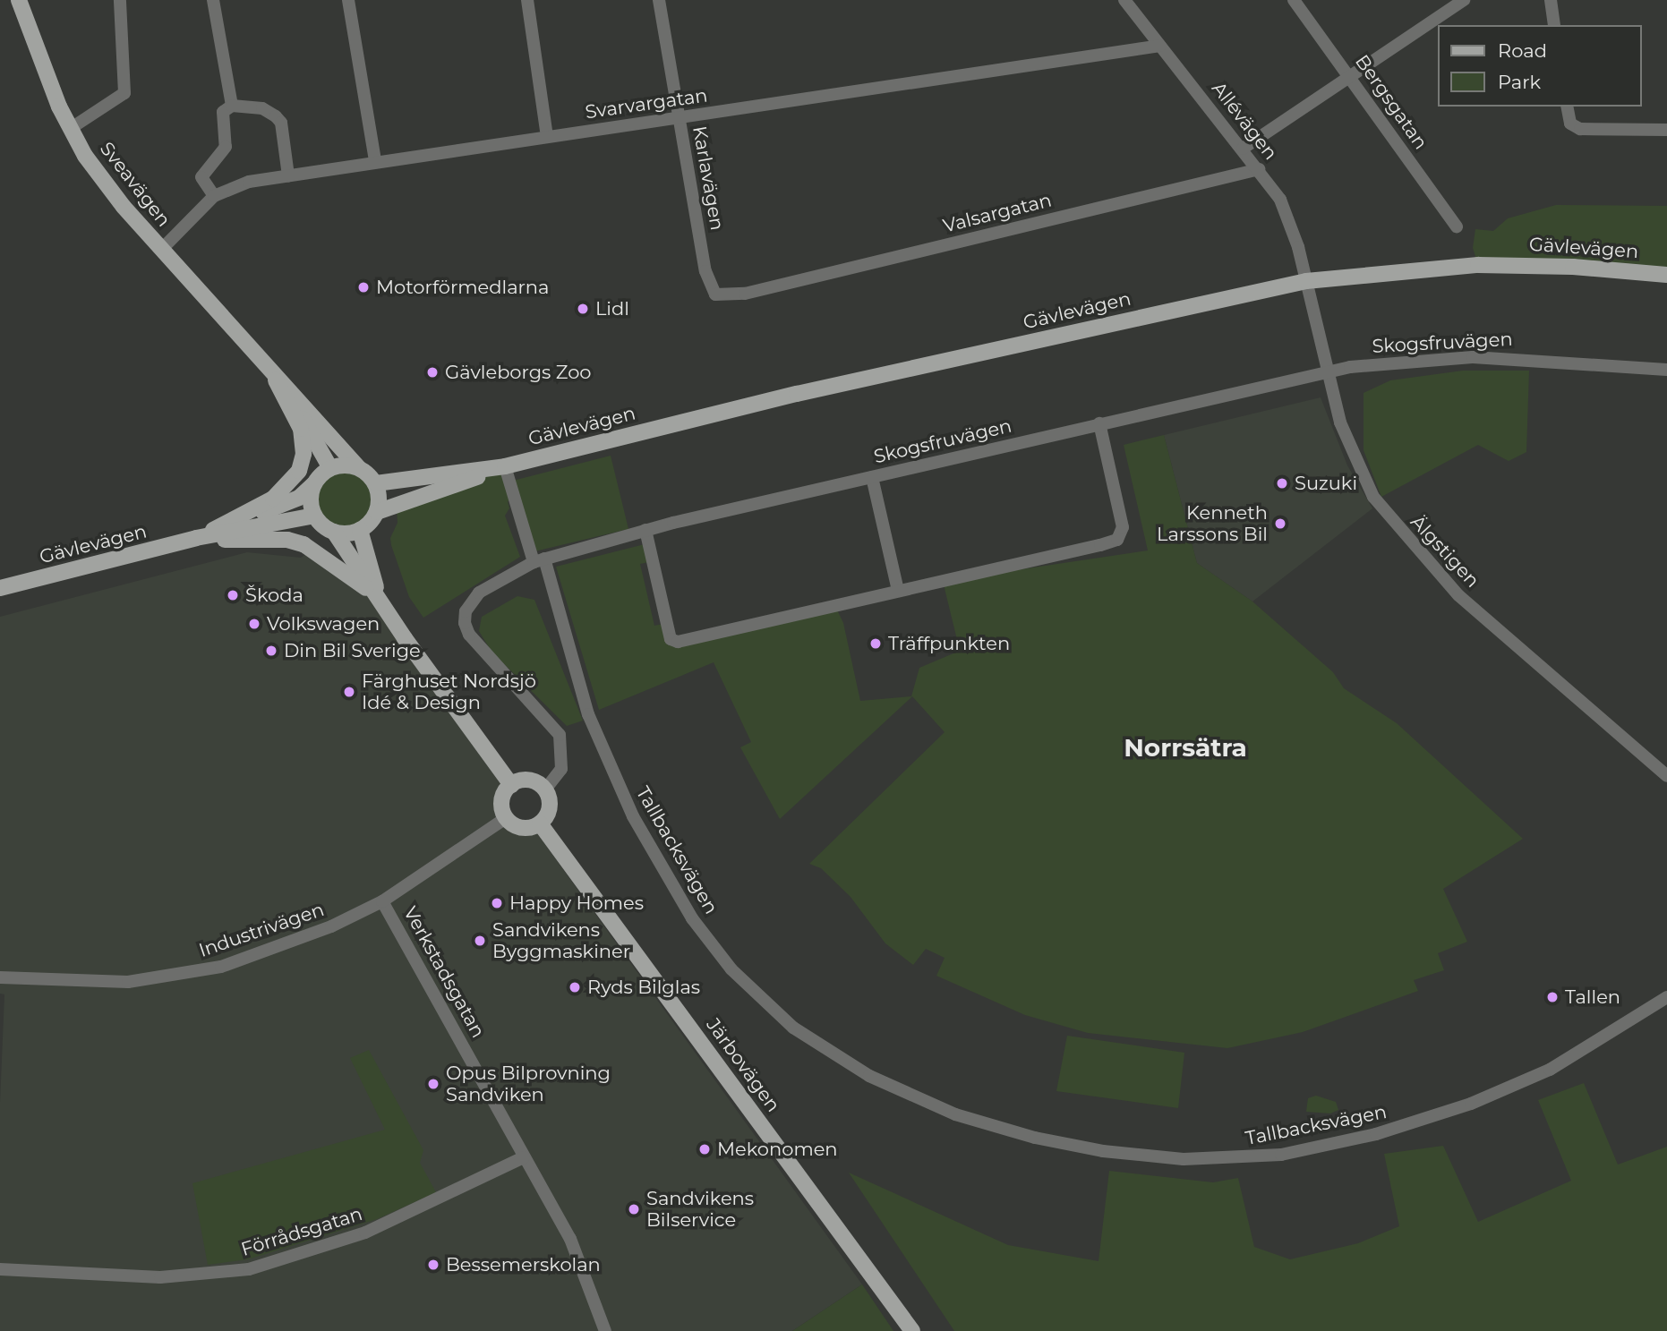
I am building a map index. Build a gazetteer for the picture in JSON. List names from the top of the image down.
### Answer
{
  "streets": {
    "main road": ["Sveavägen", "Gävlevägen", "Järbovägen"],
    "street": [
      "Bergsgatan",
      "Svarvargatan",
      "Allévägen",
      "Karlavägen",
      "Valsargatan",
      "Skogsfruvägen",
      "Älgstigen",
      "Tallbacksvägen",
      "Industrivägen",
      "Verkstadsgatan",
      "Förrådsgatan"
    ]
  },
  "crossings": [
    ["Svarvargatan", "Allévägen"],
    ["Svarvargatan", "Karlavägen"],
    ["Svarvargatan", "Sveavägen"],
    ["Allévägen", "Valsargatan"],
    ["Allévägen", "Gävlevägen"],
    ["Allévägen", "Älgstigen"],
    ["Karlavägen", "Valsargatan"],
    ["Sveavägen", "Gävlevägen"],
    ["Gävlevägen", "Älgstigen"],
    ["Gävlevägen", "Tallbacksvägen"],
    ["Skogsfruvägen", "Älgstigen"],
    ["Skogsfruvägen", "Tallbacksvägen"],
    ["Skogsfruvägen", "Industrivägen"],
    ["Skogsfruvägen", "Järbovägen"],
    ["Industrivägen", "Verkstadsgatan"],
    ["Industrivägen", "Järbovägen"],
    ["Verkstadsgatan", "Förrådsgatan"]
  ],
  "districts": ["Norrsätra"],
  "places": [
    "Motorförmedlarna",
    "Lidl",
    "Gävleborgs Zoo",
    "Suzuki",
    "Kenneth Larssons Bil",
    "Škoda",
    "Volkswagen",
    "Träffpunkten",
    "Din Bil Sverige",
    "Färghuset Nordsjö Idé & Design",
    "Happy Homes",
    "Sandvikens Byggmaskiner",
    "Ryds Bilglas",
    "Tallen",
    "Opus Bilprovning Sandviken",
    "Mekonomen",
    "Sandvikens Bilservice",
    "Bessemerskolan"
  ],
  "legend": ["Road", "Park"]
}
